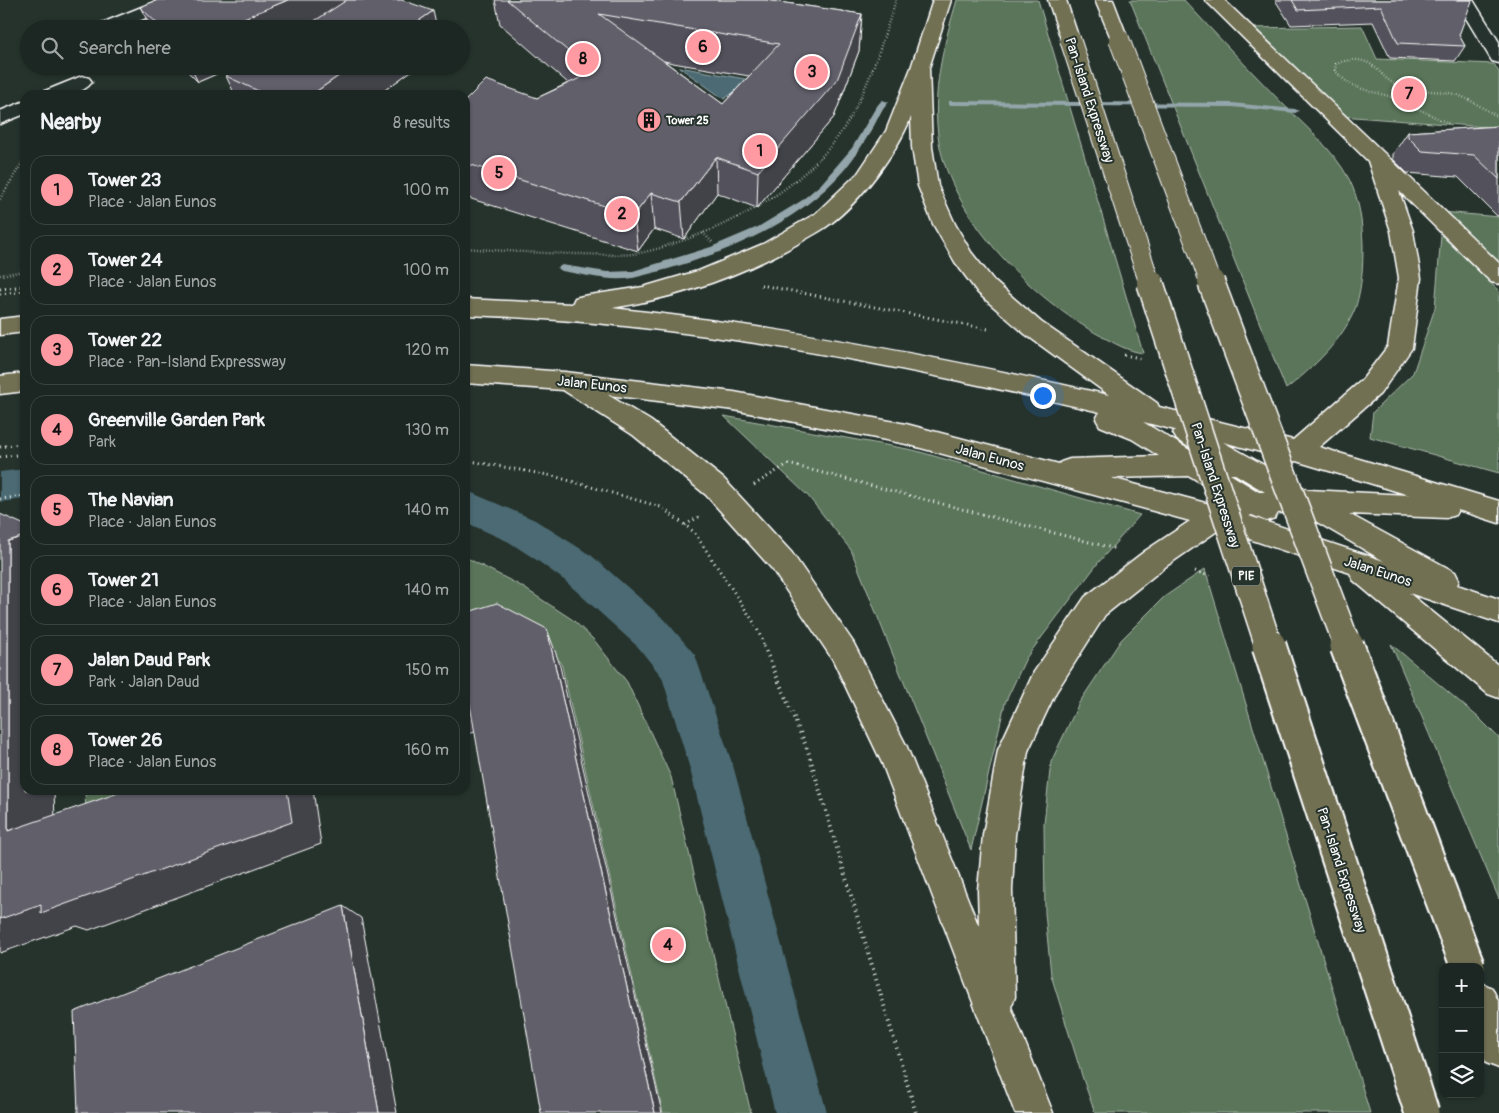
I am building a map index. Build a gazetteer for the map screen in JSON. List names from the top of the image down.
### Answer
{
  "streets": {
    "highway": ["Pan-Island Expressway", "Jalan Eunos", "PIE"]
  },
  "places": {
    "building": ["Tower 25"]
  },
  "page": {
    "search": "Search here",
    "pins": [
      "6",
      "8",
      "3",
      "7",
      "1",
      "5",
      "2",
      "4"
    ],
    "heading": ["Nearby", "8 results"],
    "list": [
      {
        "mark": "1",
        "name": "Tower 23",
        "note": "Place · Jalan Eunos",
        "value": "100 m"
      },
      {
        "mark": "2",
        "name": "Tower 24",
        "note": "Place · Jalan Eunos",
        "value": "100 m"
      },
      {
        "mark": "3",
        "name": "Tower 22",
        "note": "Place · Pan-Island Expressway",
        "value": "120 m"
      },
      {
        "mark": "4",
        "name": "Greenville Garden Park",
        "note": "Park",
        "value": "130 m"
      },
      {
        "mark": "5",
        "name": "The Navian",
        "note": "Place · Jalan Eunos",
        "value": "140 m"
      },
      {
        "mark": "6",
        "name": "Tower 21",
        "note": "Place · Jalan Eunos",
        "value": "140 m"
      },
      {
        "mark": "7",
        "name": "Jalan Daud Park",
        "note": "Park · Jalan Daud",
        "value": "150 m"
      },
      {
        "mark": "8",
        "name": "Tower 26",
        "note": "Place · Jalan Eunos",
        "value": "160 m"
      }
    ],
    "map_buttons": ["+", "−"]
  }
}
